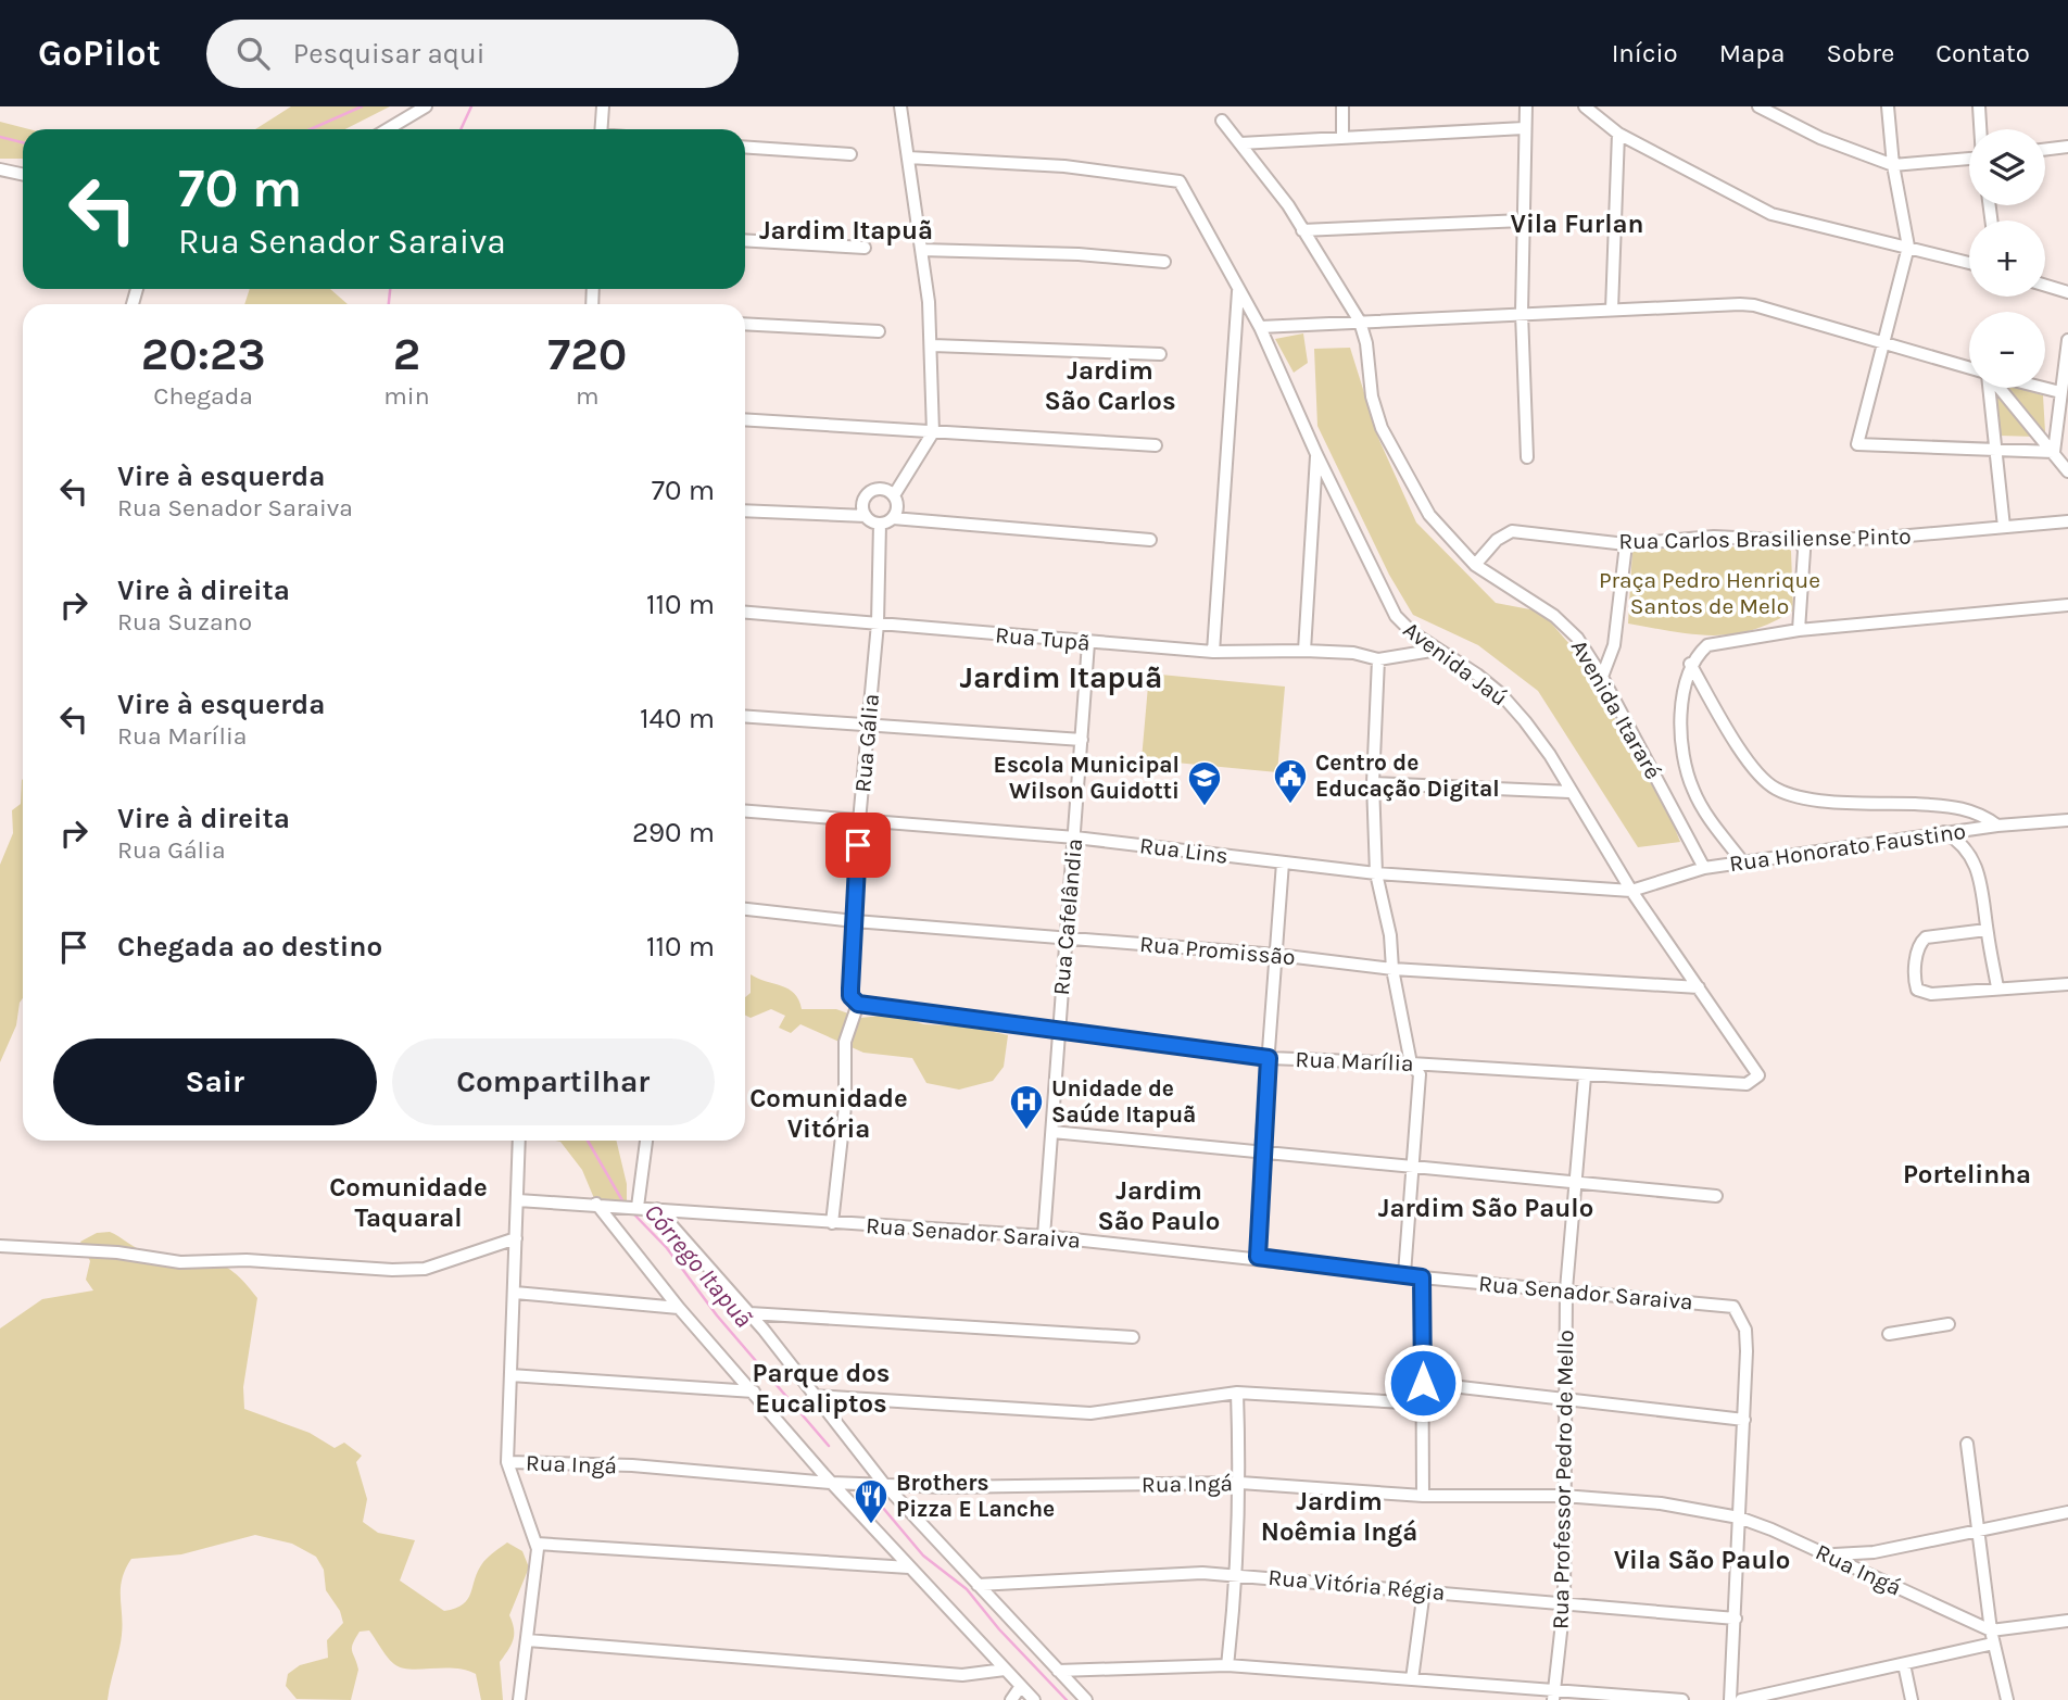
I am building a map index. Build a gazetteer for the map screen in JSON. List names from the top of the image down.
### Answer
{
  "streets": {
    "street": [
      "Rua Carlos Brasiliense Pinto",
      "Rua Tupã",
      "Avenida Jaú",
      "Avenida Itararé",
      "Rua Gália",
      "Rua Honorato Faustino",
      "Rua Lins",
      "Rua Cafelândia",
      "Rua Promissão",
      "Rua Marília",
      "Rua Senador Saraiva",
      "Rua Ingá",
      "Rua Professor Pedro de Mello",
      "Rua Vitória Régia"
    ]
  },
  "crossings": [
    ["Rua Carlos Brasiliense Pinto", "Avenida Itararé"],
    ["Rua Tupã", "Avenida Jaú"],
    ["Rua Tupã", "Rua Gália"],
    ["Rua Tupã", "Rua Cafelândia"],
    ["Avenida Jaú", "Rua Honorato Faustino"],
    ["Avenida Jaú", "Rua Lins"],
    ["Avenida Jaú", "Rua Promissão"],
    ["Avenida Jaú", "Rua Marília"],
    ["Avenida Itararé", "Rua Honorato Faustino"],
    ["Rua Gália", "Rua Lins"],
    ["Rua Gália", "Rua Promissão"],
    ["Rua Gália", "Rua Marília"],
    ["Rua Honorato Faustino", "Rua Lins"],
    ["Rua Lins", "Rua Cafelândia"],
    ["Rua Cafelândia", "Rua Promissão"],
    ["Rua Cafelândia", "Rua Marília"],
    ["Rua Cafelândia", "Rua Senador Saraiva"],
    ["Rua Marília", "Rua Professor Pedro de Mello"],
    ["Rua Senador Saraiva", "Rua Professor Pedro de Mello"],
    ["Rua Ingá", "Rua Professor Pedro de Mello"],
    ["Rua Professor Pedro de Mello", "Rua Vitória Régia"]
  ],
  "districts": [
    "Vila Furlan",
    "Jardim Itapuã",
    "Jardim São Carlos",
    "Jardim Itapuã",
    "Comunidade Vitória",
    "Portelinha",
    "Comunidade Taquaral",
    "Jardim São Paulo",
    "Jardim São Paulo",
    "Parque dos Eucaliptos",
    "Jardim Noêmia Ingá",
    "Vila São Paulo"
  ],
  "water": ["Córrego Itapuã"],
  "parks": ["Praça Pedro Henrique Santos de Melo"],
  "places": {
    "public building": ["Centro de Educação Digital"],
    "school or university": ["Escola Municipal Wilson Guidotti"],
    "hospital": ["Unidade de Saúde Itapuã"],
    "restaurant": ["Brothers Pizza E Lanche"]
  },
  "page": {
    "header": "GoPilot",
    "search": "Pesquisar aqui",
    "nav": [
      "Início",
      "Mapa",
      "Sobre",
      "Contato"
    ],
    "map_buttons": ["+", "−"],
    "turn": ["70 m", "Rua Senador Saraiva"],
    "eta": [
      "20:23",
      "Chegada",
      "2",
      "min",
      "720",
      "m"
    ],
    "list": [
      {
        "name": "Vire à esquerda",
        "note": "Rua Senador Saraiva",
        "value": "70 m"
      },
      {
        "name": "Vire à direita",
        "note": "Rua Suzano",
        "value": "110 m"
      },
      {
        "name": "Vire à esquerda",
        "note": "Rua Marília",
        "value": "140 m"
      },
      {
        "name": "Vire à direita",
        "note": "Rua Gália",
        "value": "290 m"
      },
      {
        "name": "Chegada ao destino",
        "value": "110 m"
      }
    ],
    "buttons": ["Sair", "Compartilhar"]
  }
}
